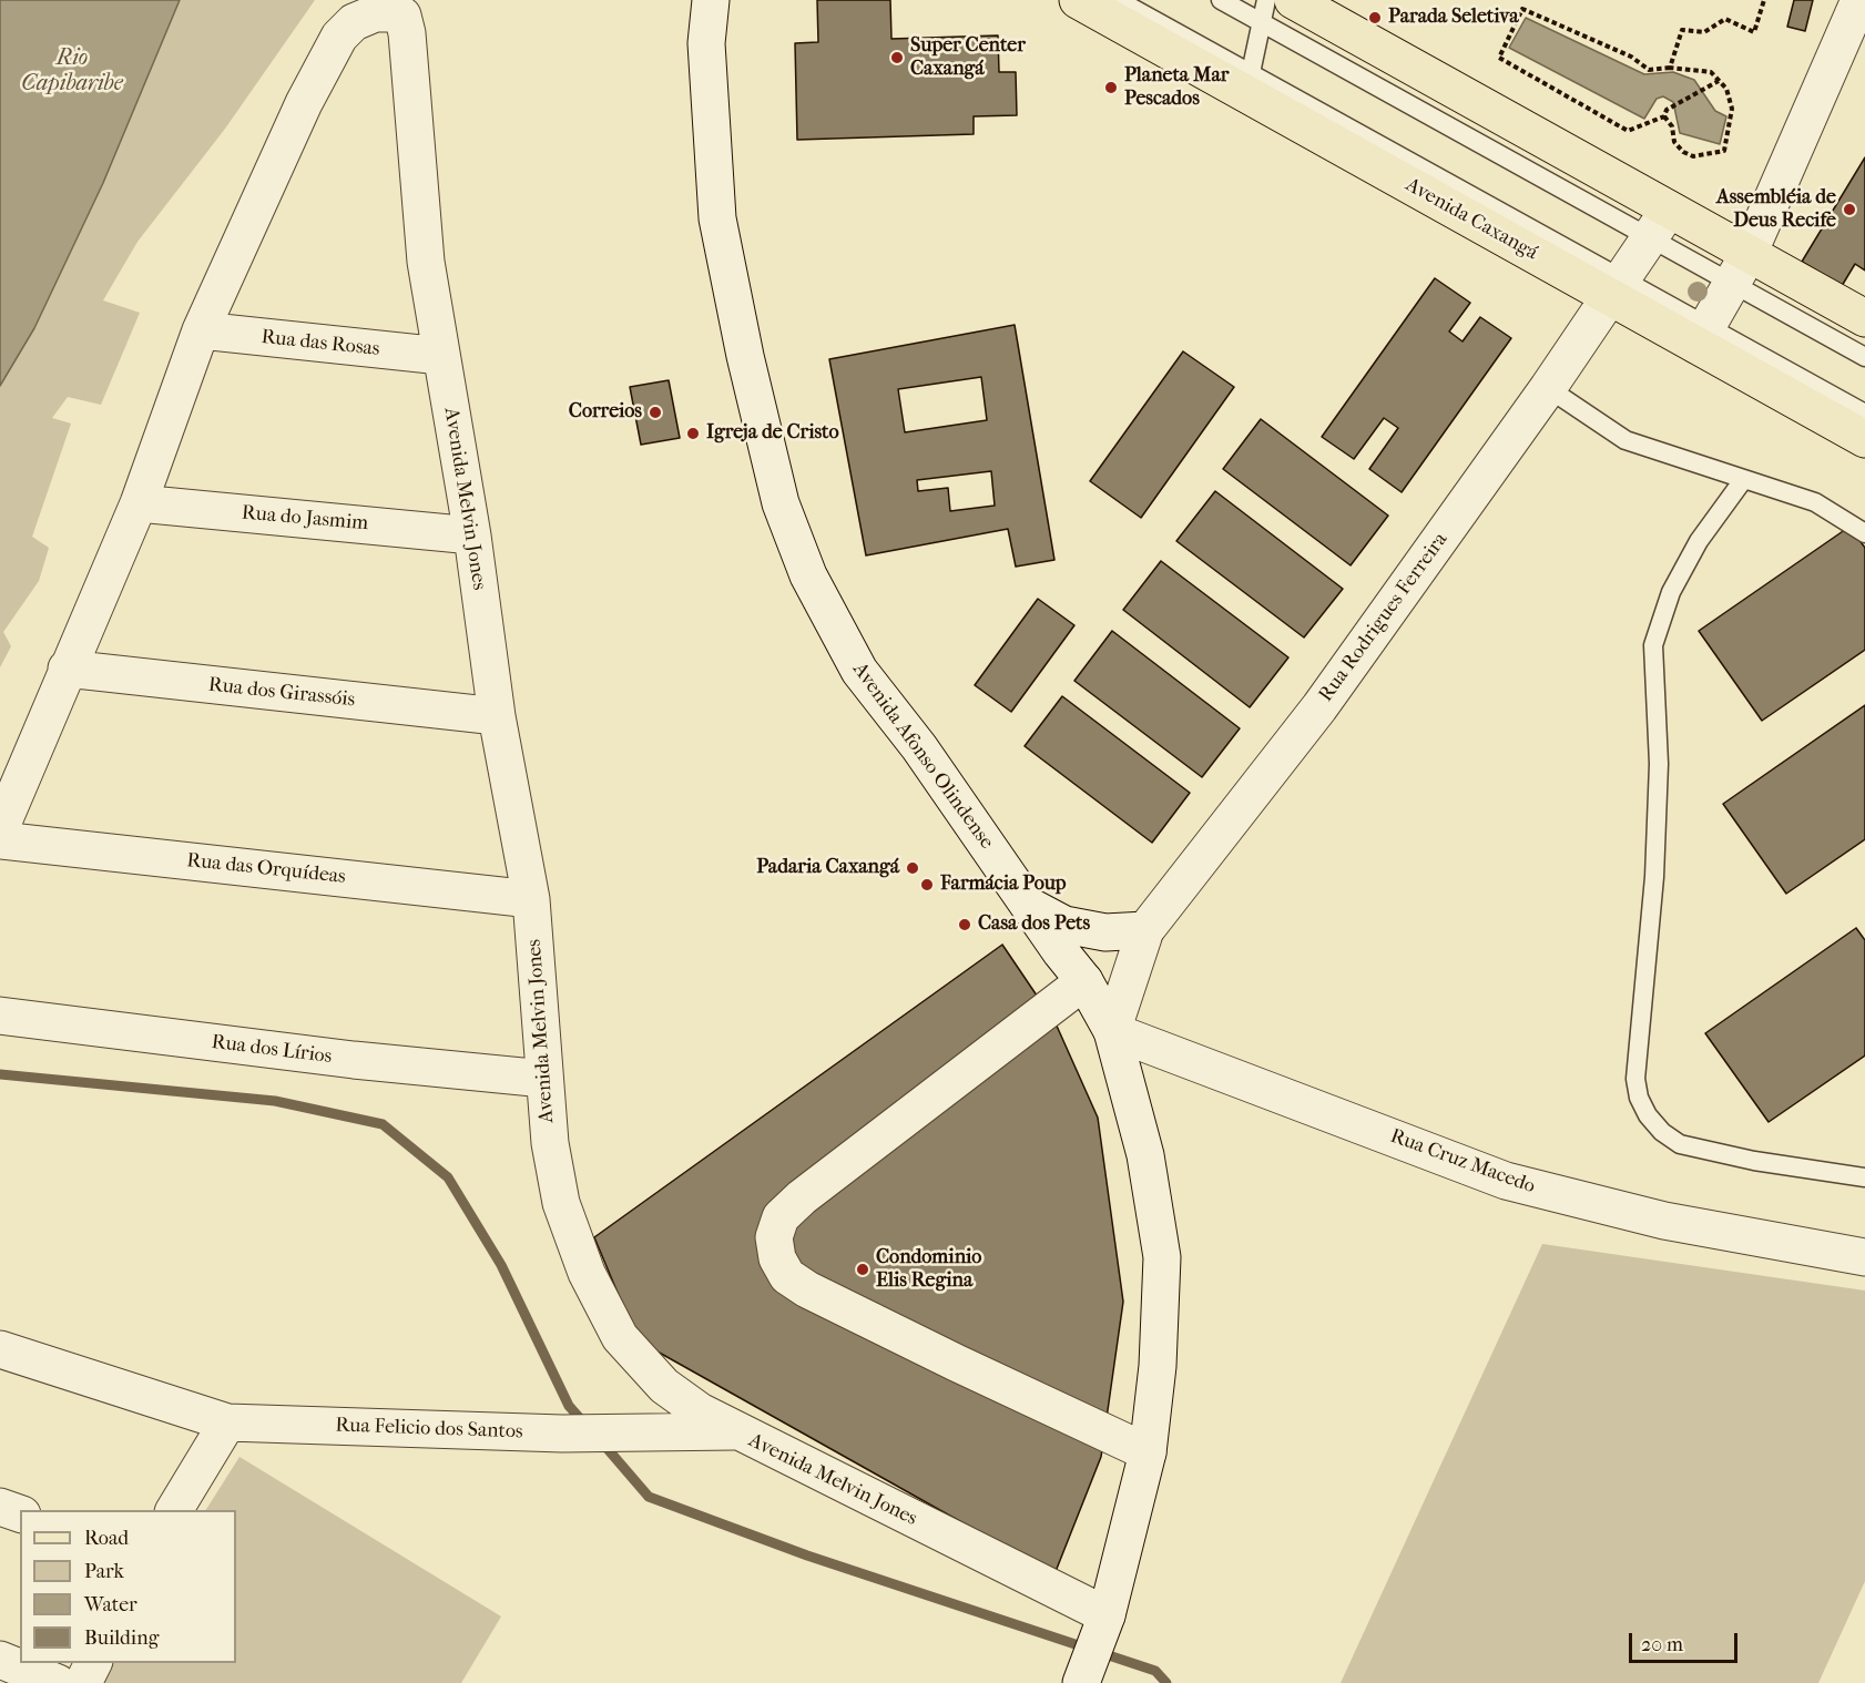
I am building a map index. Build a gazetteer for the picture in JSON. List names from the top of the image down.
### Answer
{
  "streets": {
    "main road": ["Avenida Caxangá"],
    "street": [
      "Rua das Rosas",
      "Avenida Melvin Jones",
      "Rua do Jasmim",
      "Rua Rodrigues Ferreira",
      "Rua dos Girassóis",
      "Avenida Afonso Olindense",
      "Rua das Orquídeas",
      "Rua dos Lírios",
      "Rua Cruz Macedo",
      "Rua Felicio dos Santos"
    ]
  },
  "crossings": [
    ["Avenida Caxangá", "Rua Rodrigues Ferreira"],
    ["Rua das Rosas", "Avenida Melvin Jones"],
    ["Avenida Melvin Jones", "Rua do Jasmim"],
    ["Avenida Melvin Jones", "Rua dos Girassóis"],
    ["Avenida Melvin Jones", "Avenida Afonso Olindense"],
    ["Avenida Melvin Jones", "Rua das Orquídeas"],
    ["Avenida Melvin Jones", "Rua dos Lírios"],
    ["Avenida Melvin Jones", "Rua Felicio dos Santos"],
    ["Rua Rodrigues Ferreira", "Avenida Afonso Olindense"],
    ["Rua Rodrigues Ferreira", "Rua Cruz Macedo"],
    ["Avenida Afonso Olindense", "Rua Cruz Macedo"]
  ],
  "water": ["Rio Capibaribe"],
  "places": [
    "Parada Seletiva",
    "Super Center Caxangá",
    "Planeta Mar Pescados",
    "Assembléia de Deus Recife",
    "Correios",
    "Igreja de Cristo",
    "Padaria Caxangá",
    "Farmácia Poup",
    "Casa dos Pets",
    "Condominio Elis Regina"
  ],
  "legend": [
    "Road",
    "Park",
    "Water",
    "Building"
  ],
  "scale_bar": "20 m"
}
